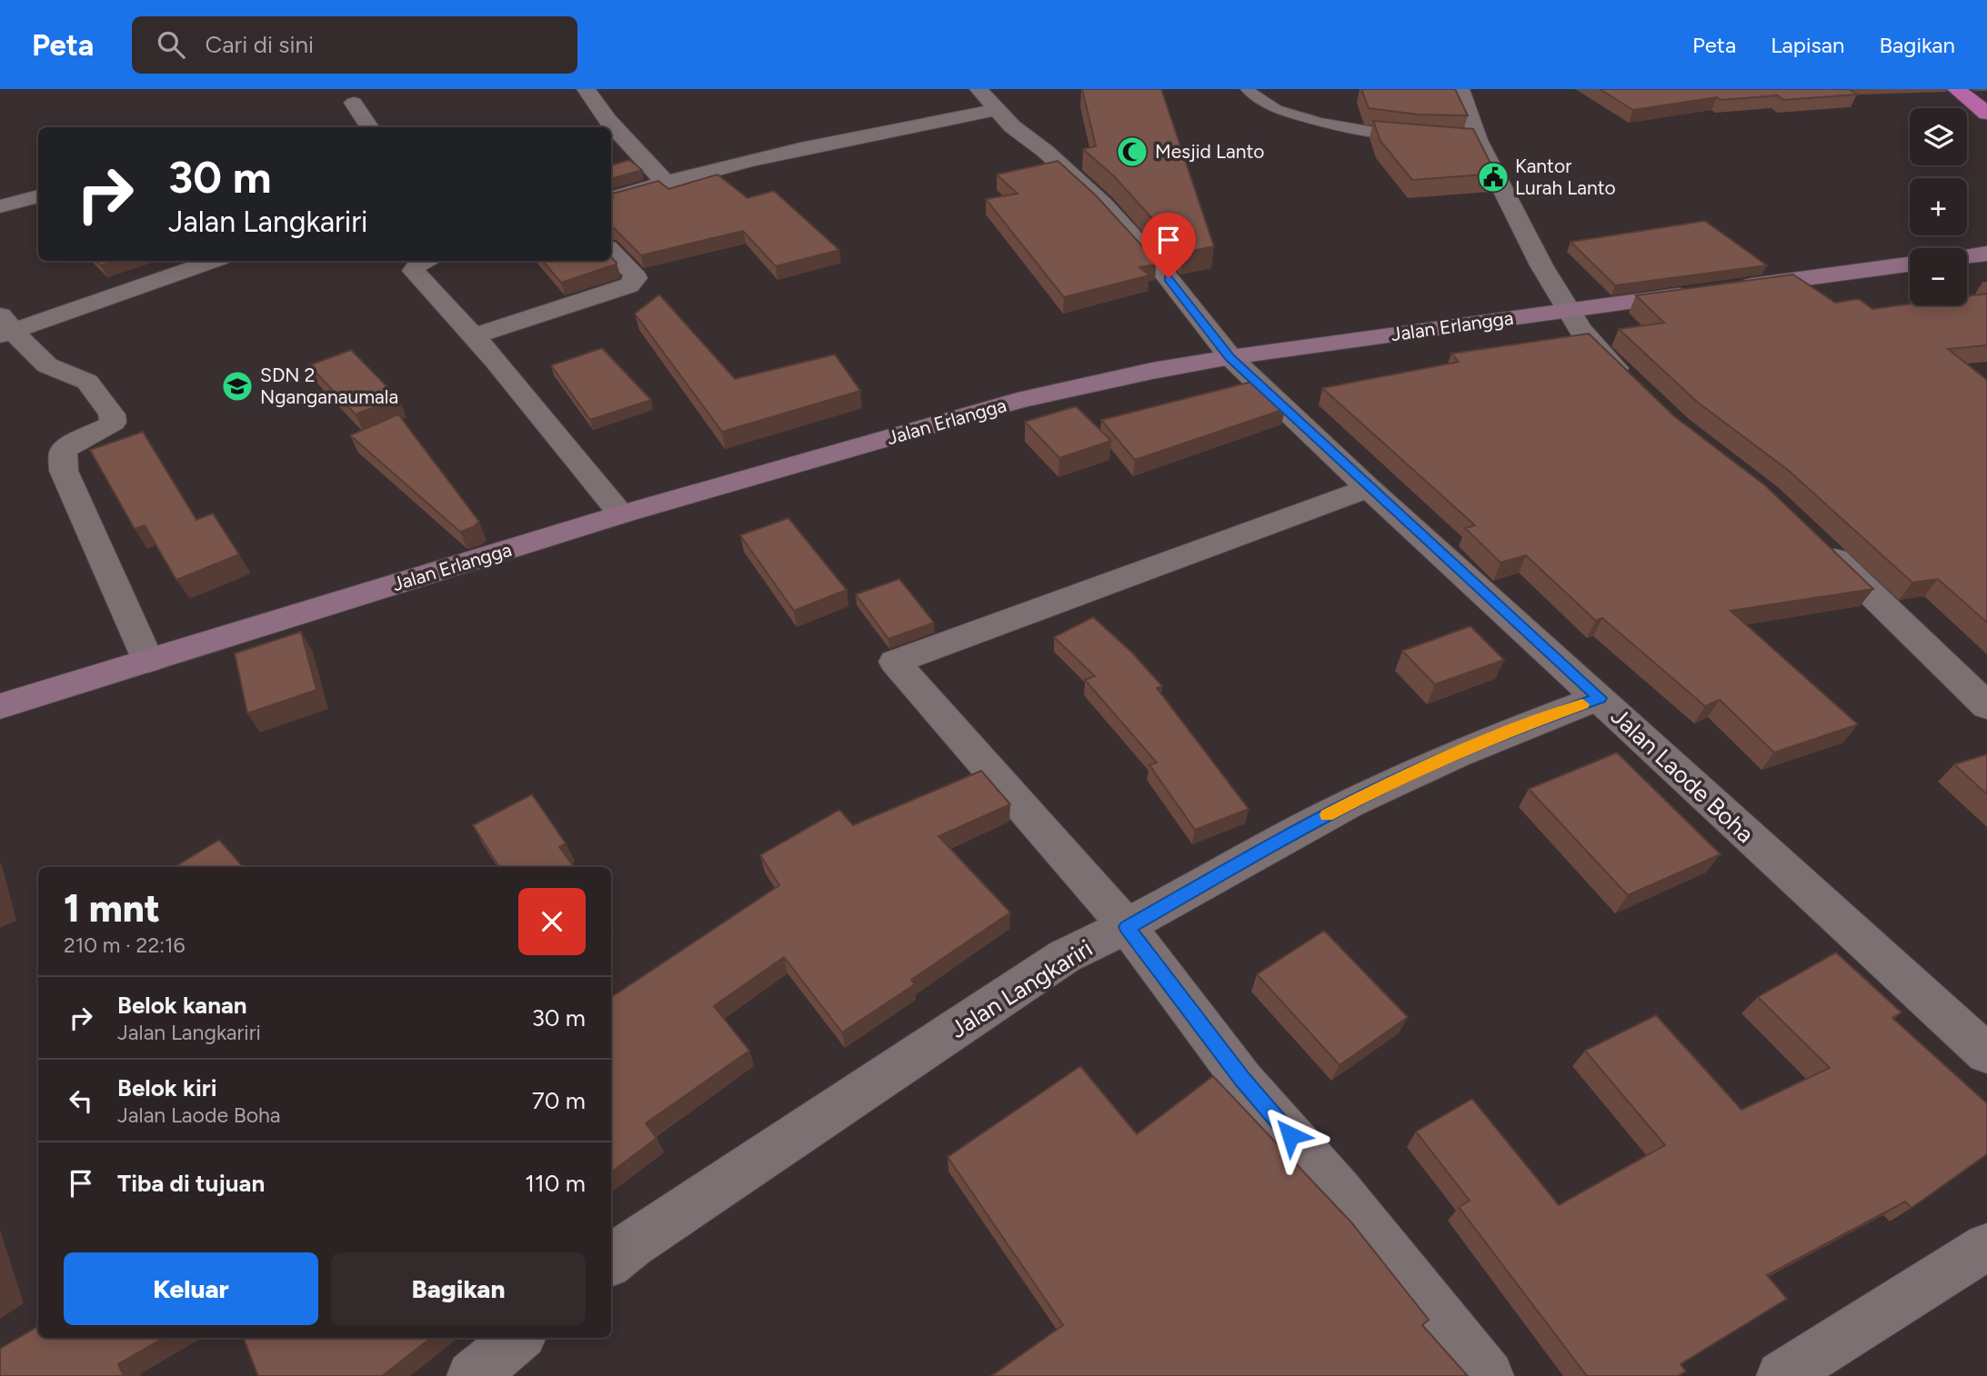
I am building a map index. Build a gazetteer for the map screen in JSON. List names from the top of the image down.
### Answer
{
  "streets": {
    "street": ["Jalan Erlangga", "Jalan Laode Boha", "Jalan Langkariri"]
  },
  "crossings": [
    ["Jalan Erlangga", "Jalan Laode Boha"],
    ["Jalan Laode Boha", "Jalan Langkariri"]
  ],
  "places": {
    "mosque": ["Mesjid Lanto"],
    "public building": ["Kantor Lurah Lanto"],
    "school or university": ["SDN 2 Nganganaumala"]
  },
  "page": {
    "header": "Peta",
    "search": "Cari di sini",
    "nav": ["Peta", "Lapisan", "Bagikan"],
    "map_buttons": ["+", "−"],
    "turn": ["30 m", "Jalan Langkariri"],
    "heading": ["1 mnt", "210 m · 22:16"],
    "list": [
      {
        "name": "Belok kanan",
        "note": "Jalan Langkariri",
        "value": "30 m"
      },
      {
        "name": "Belok kiri",
        "note": "Jalan Laode Boha",
        "value": "70 m"
      },
      {
        "name": "Tiba di tujuan",
        "value": "110 m"
      }
    ],
    "buttons": ["Keluar", "Bagikan"]
  }
}
